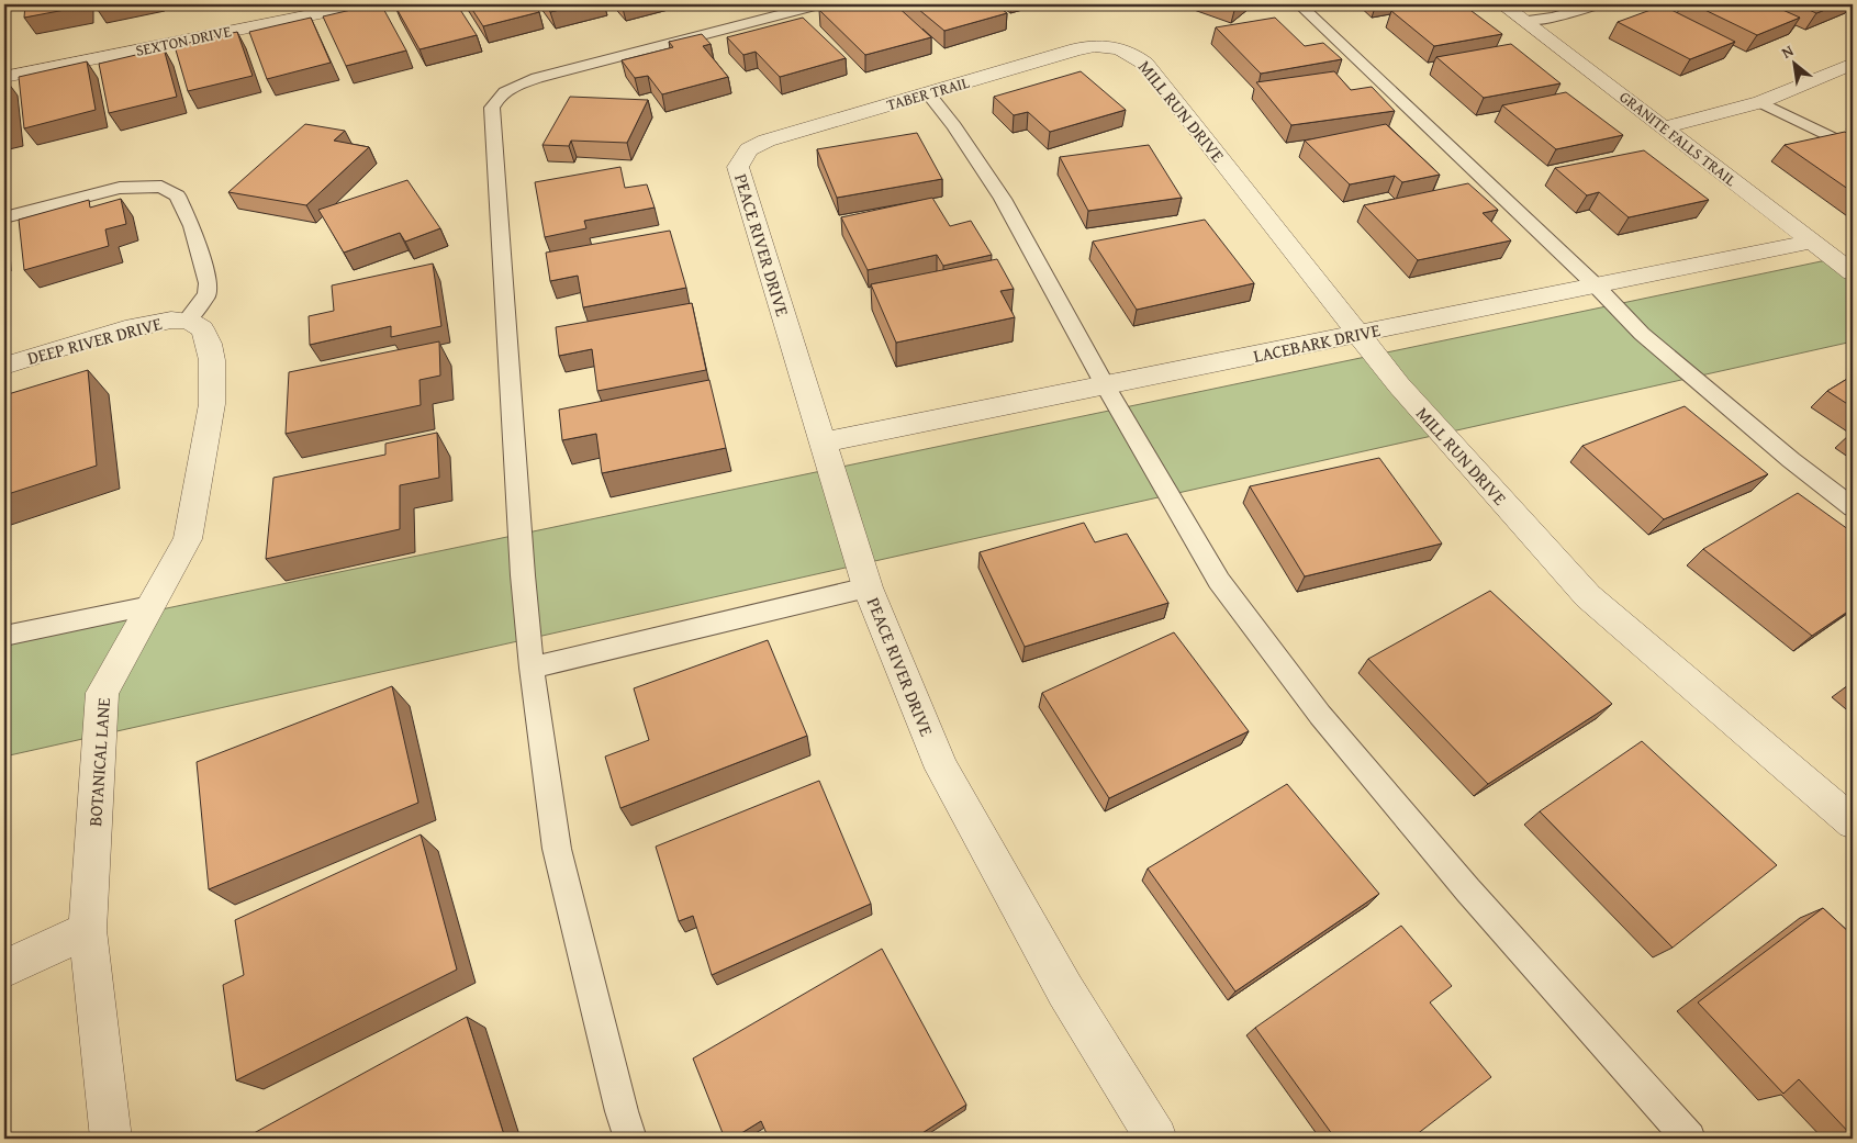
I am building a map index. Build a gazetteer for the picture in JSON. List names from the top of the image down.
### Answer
{
  "streets": {
    "street": [
      "SEXTON DRIVE",
      "TABER TRAIL",
      "MILL RUN DRIVE",
      "GRANITE FALLS TRAIL",
      "PEACE RIVER DRIVE",
      "DEEP RIVER DRIVE",
      "LACEBARK DRIVE",
      "BOTANICAL LANE"
    ]
  },
  "crossings": [
    ["TABER TRAIL", "MILL RUN DRIVE"],
    ["TABER TRAIL", "PEACE RIVER DRIVE"],
    ["MILL RUN DRIVE", "LACEBARK DRIVE"],
    ["GRANITE FALLS TRAIL", "LACEBARK DRIVE"],
    ["PEACE RIVER DRIVE", "LACEBARK DRIVE"],
    ["DEEP RIVER DRIVE", "BOTANICAL LANE"]
  ],
  "north": "top left"
}
